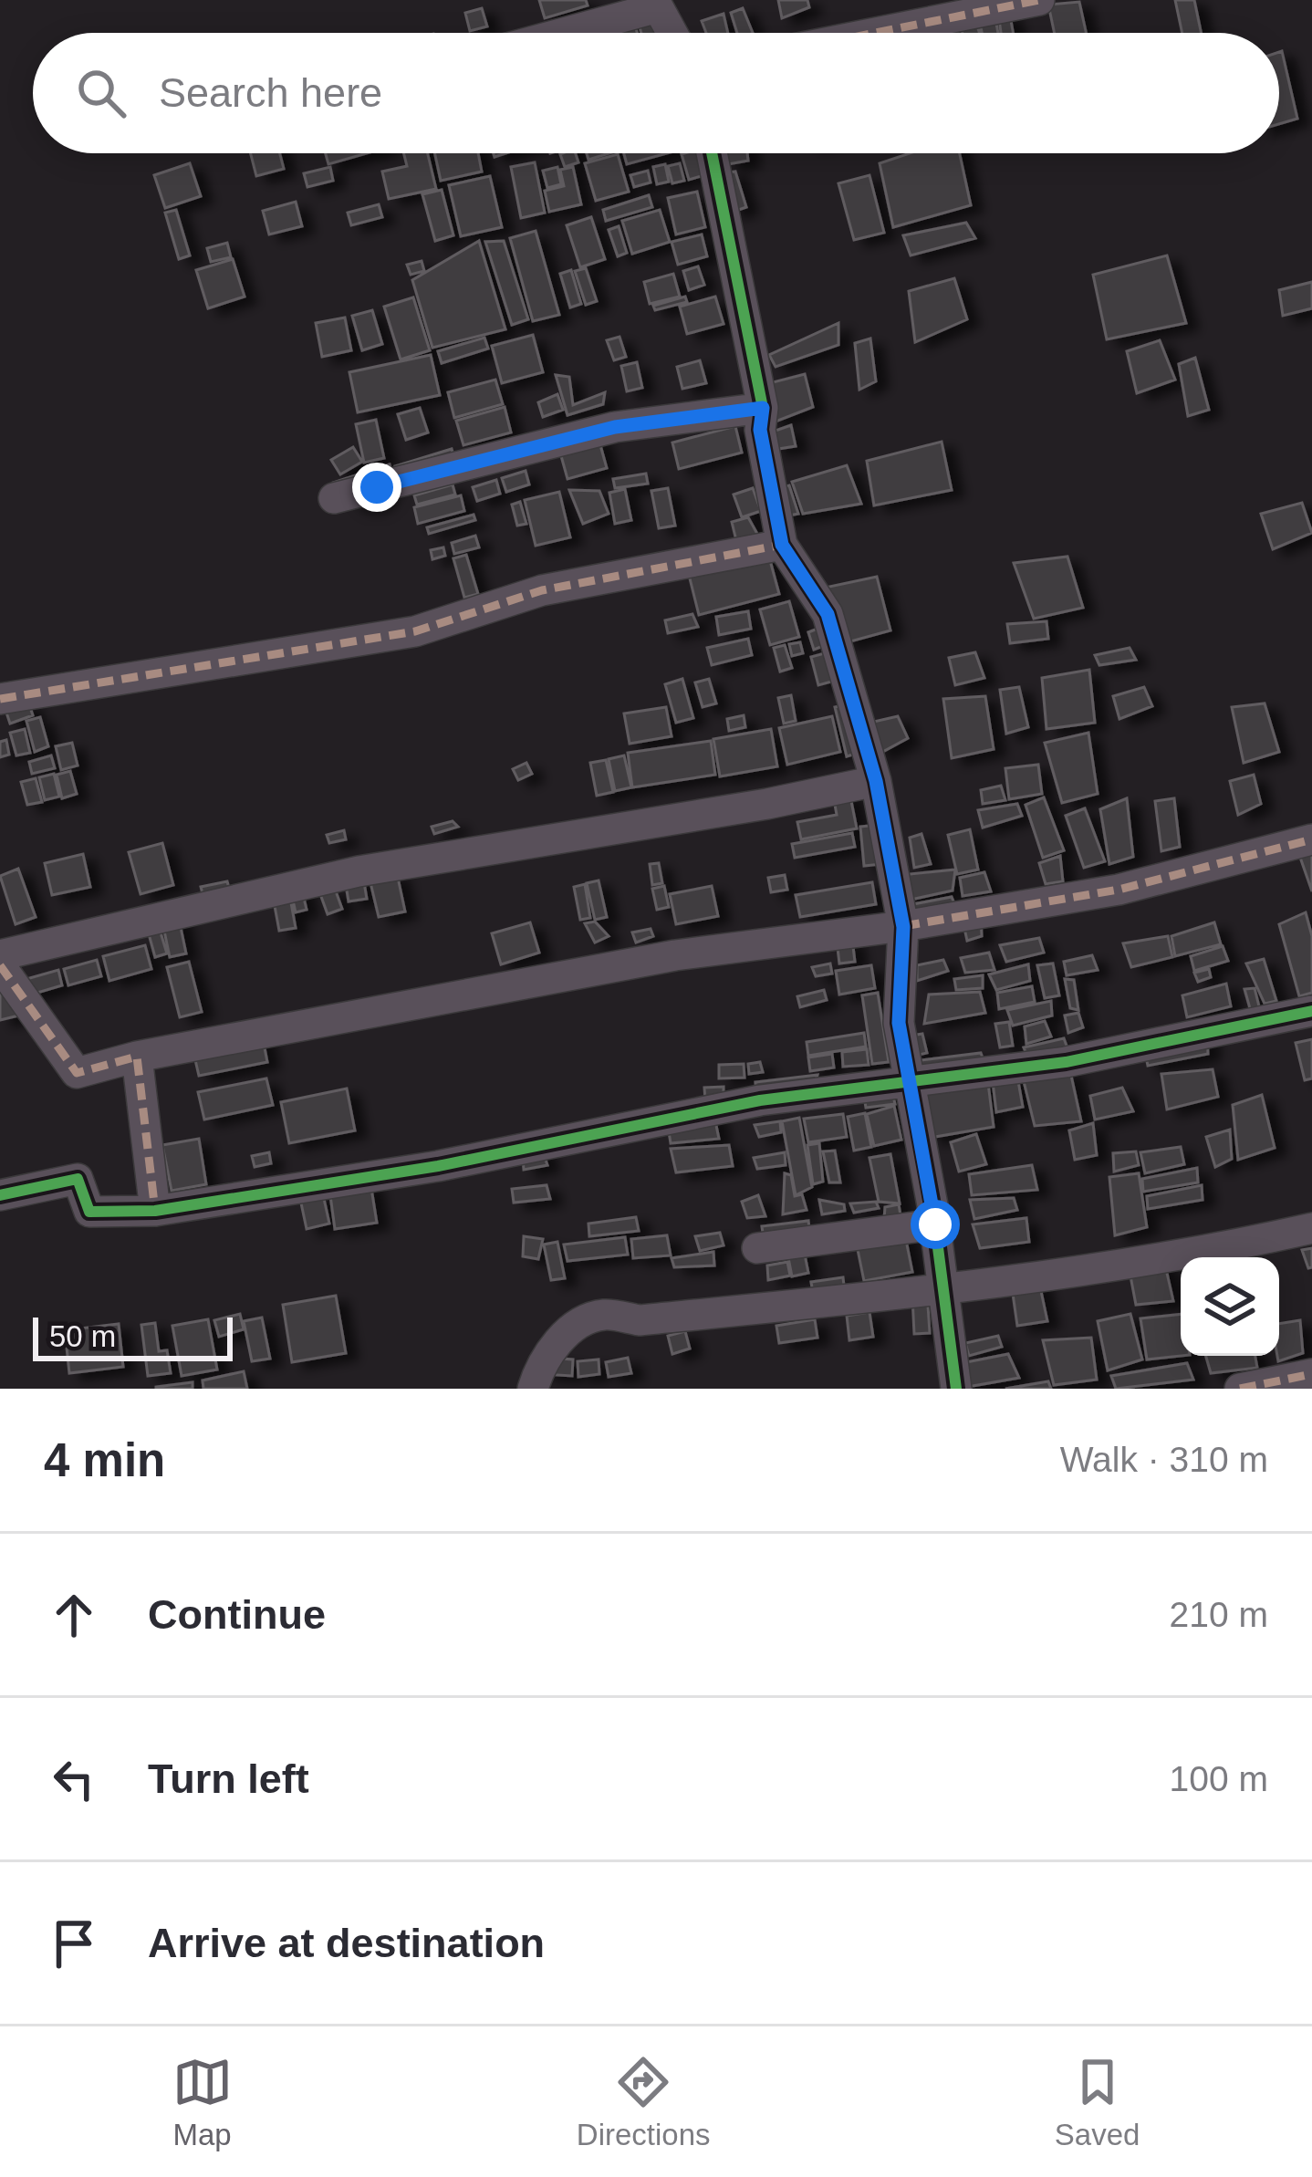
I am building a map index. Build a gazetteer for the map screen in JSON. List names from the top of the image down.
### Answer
{
  "scale_bar": "50 m",
  "page": {
    "search": "Search here",
    "scale": "50 m",
    "heading": ["4 min", "Walk · 310 m"],
    "list": [
      ["Continue", "210 m"],
      ["Turn left", "100 m"],
      "Arrive at destination"
    ],
    "nav": ["Map", "Directions", "Saved"]
  }
}
